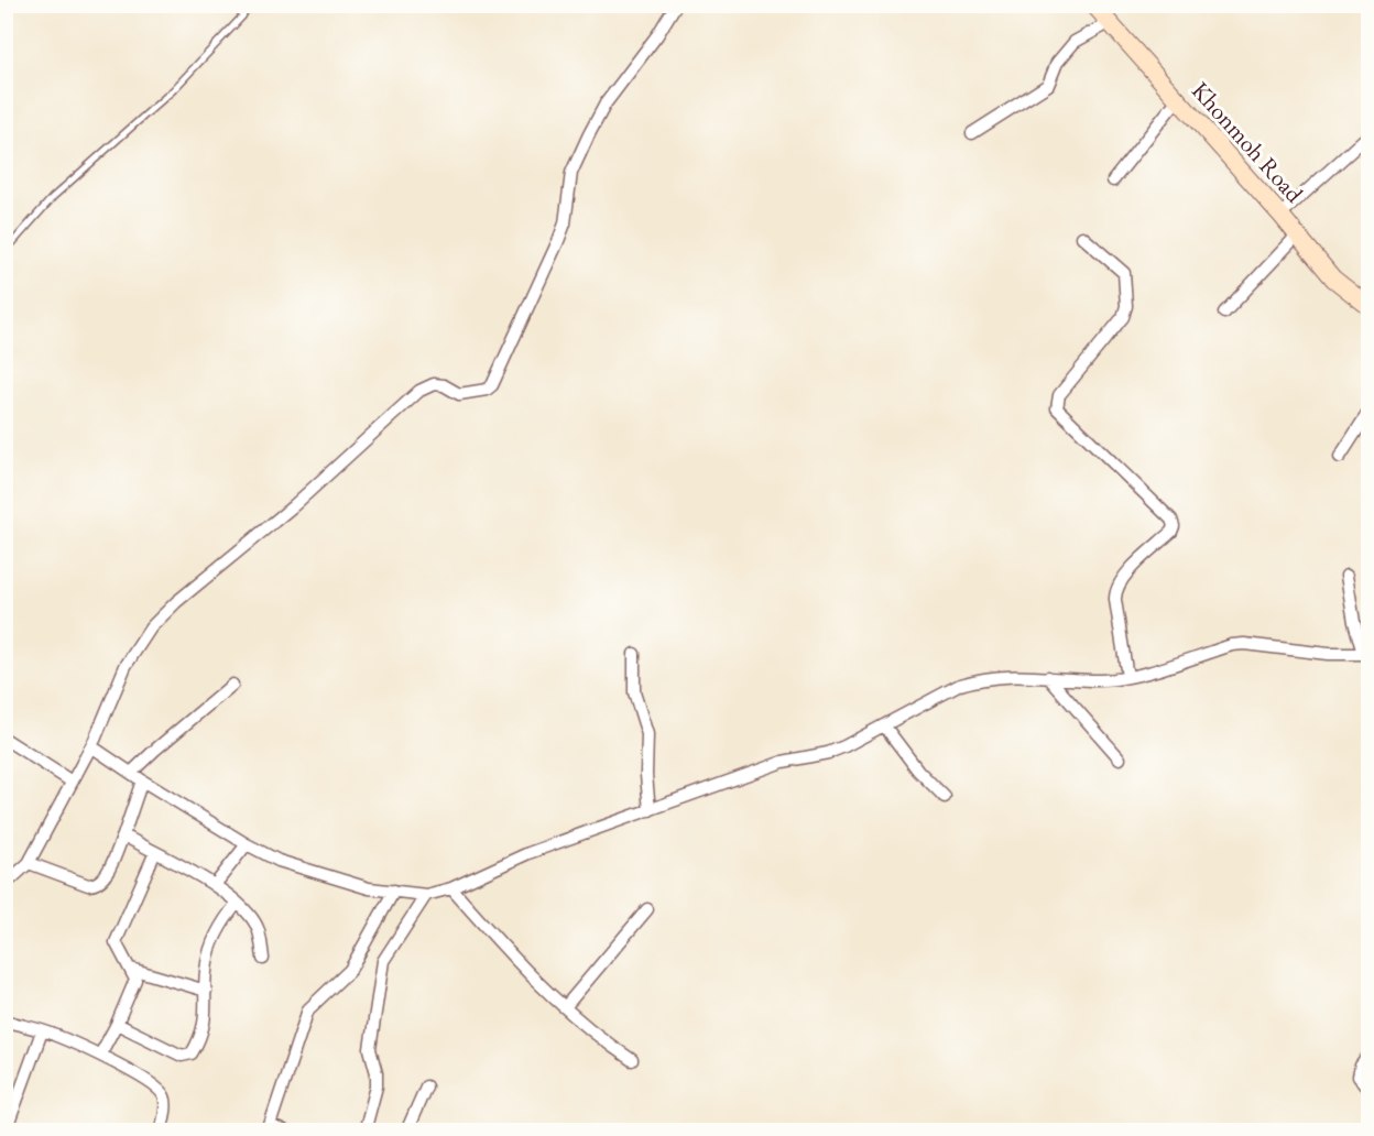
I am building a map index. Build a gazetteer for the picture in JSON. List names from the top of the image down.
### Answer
{
  "streets": {
    "main road": ["Khonmoh Road"]
  }
}
